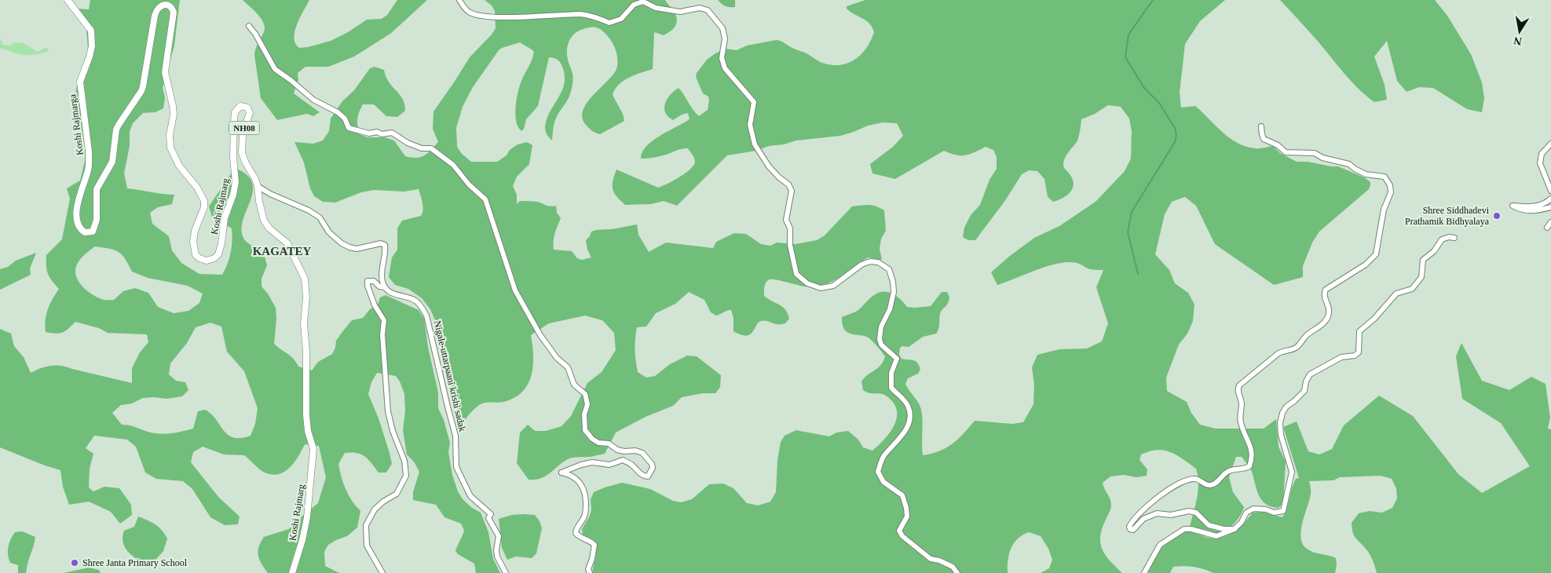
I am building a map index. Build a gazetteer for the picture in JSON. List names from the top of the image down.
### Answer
{
  "streets": {
    "main road": ["Koshi Rajmarga", "NH08", "Koshi Rajmarg"],
    "street": ["Nigale-uttarpaani krishi sadak"]
  },
  "crossings": [
    ["Koshi Rajmarga", "Koshi Rajmarg"]
  ],
  "districts": ["KAGATEY"],
  "places": ["Shree Siddhadevi Prathamik Bidhyalaya", "Shree Janta Primary School"],
  "north": "bottom"
}
